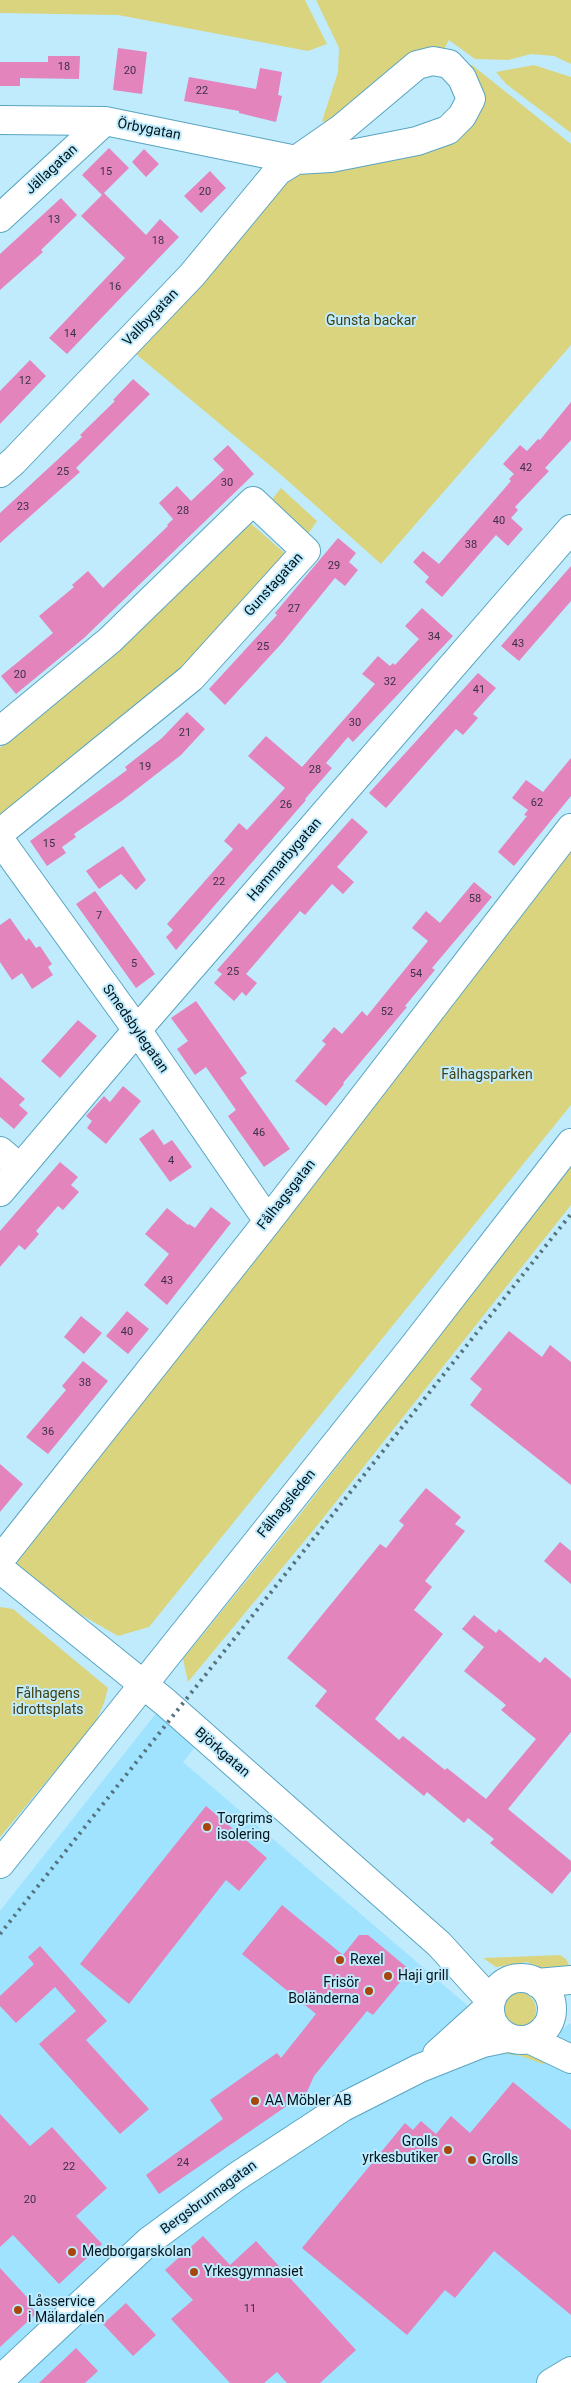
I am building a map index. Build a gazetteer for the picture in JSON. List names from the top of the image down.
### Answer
{
  "streets": {
    "street": [
      "Örbygatan",
      "Jällagatan",
      "Vallbygatan",
      "Gunstagatan",
      "Hammarbygatan",
      "Smedsbylegatan",
      "Fålhagsgatan",
      "Fålhagsleden",
      "Björkgatan",
      "Bergsbrunnagatan"
    ]
  },
  "crossings": [
    ["Örbygatan", "Jällagatan"],
    ["Örbygatan", "Vallbygatan"],
    ["Hammarbygatan", "Smedsbylegatan"],
    ["Smedsbylegatan", "Fålhagsgatan"],
    ["Fålhagsleden", "Björkgatan"],
    ["Björkgatan", "Bergsbrunnagatan"]
  ],
  "parks": ["Gunsta backar", "Fålhagsparken", "Fålhagens idrottsplats"],
  "places": [
    "Torgrims isolering",
    "Rexel",
    "Haji grill",
    "Frisör Boländerna",
    "AA Möbler AB",
    "Grolls yrkesbutiker",
    "Grolls",
    "Medborgarskolan",
    "Yrkesgymnasiet",
    "Låsservice i Mälardalen"
  ],
  "house_numbers": [
    "18",
    "20",
    "22",
    "15",
    "20",
    "13",
    "18",
    "16",
    "14",
    "12",
    "42",
    "25",
    "30",
    "23",
    "28",
    "40",
    "38",
    "29",
    "27",
    "34",
    "43",
    "25",
    "20",
    "32",
    "41",
    "30",
    "21",
    "19",
    "28",
    "62",
    "26",
    "15",
    "22",
    "58",
    "7",
    "5",
    "25",
    "54",
    "52",
    "46",
    "4",
    "43",
    "40",
    "38",
    "36",
    "24",
    "22",
    "20",
    "11"
  ]
}
